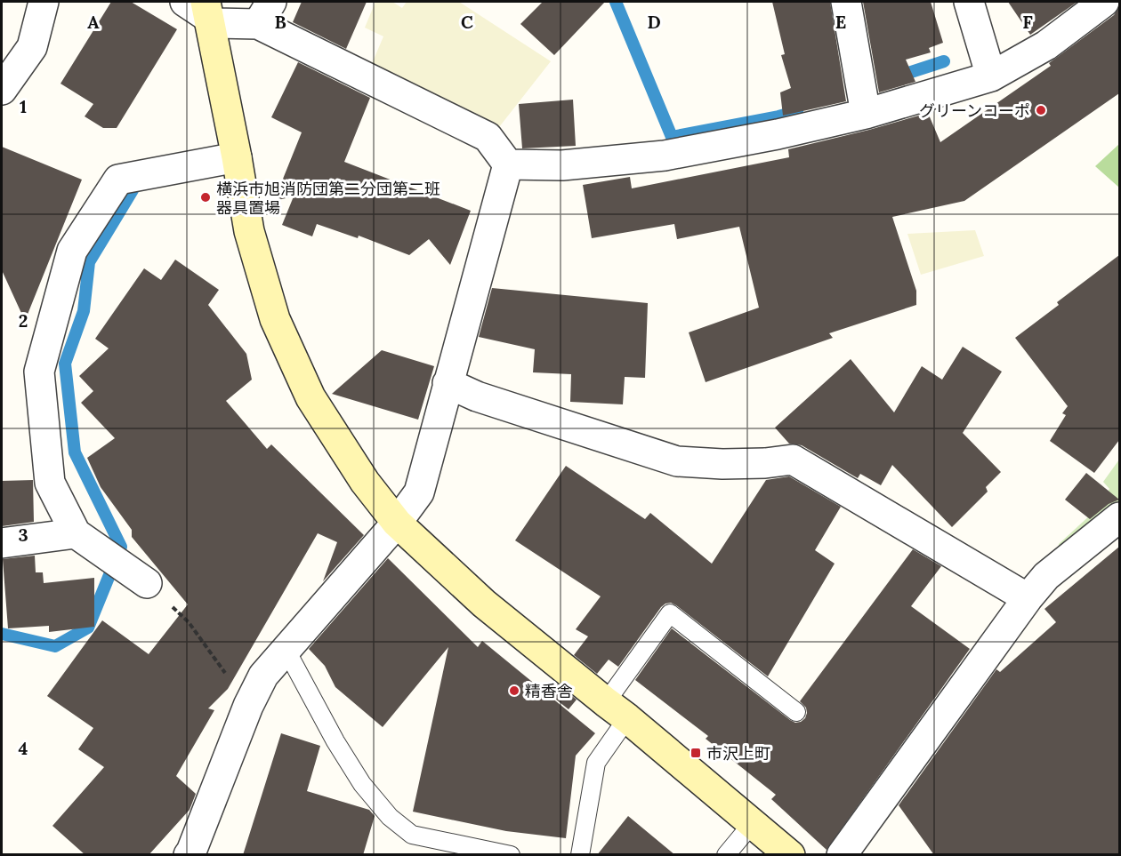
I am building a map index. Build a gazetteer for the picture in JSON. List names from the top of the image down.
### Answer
{
  "places": {
    "other": ["グリーンコーポ", "横浜市旭消防団第二分団第二班 器具置場", "精香舎"],
    "transit": ["市沢上町"]
  },
  "grid": {
    "columns": [
      "A",
      "B",
      "C",
      "D",
      "E",
      "F"
    ],
    "rows": [
      "1",
      "2",
      "3",
      "4"
    ]
  }
}
